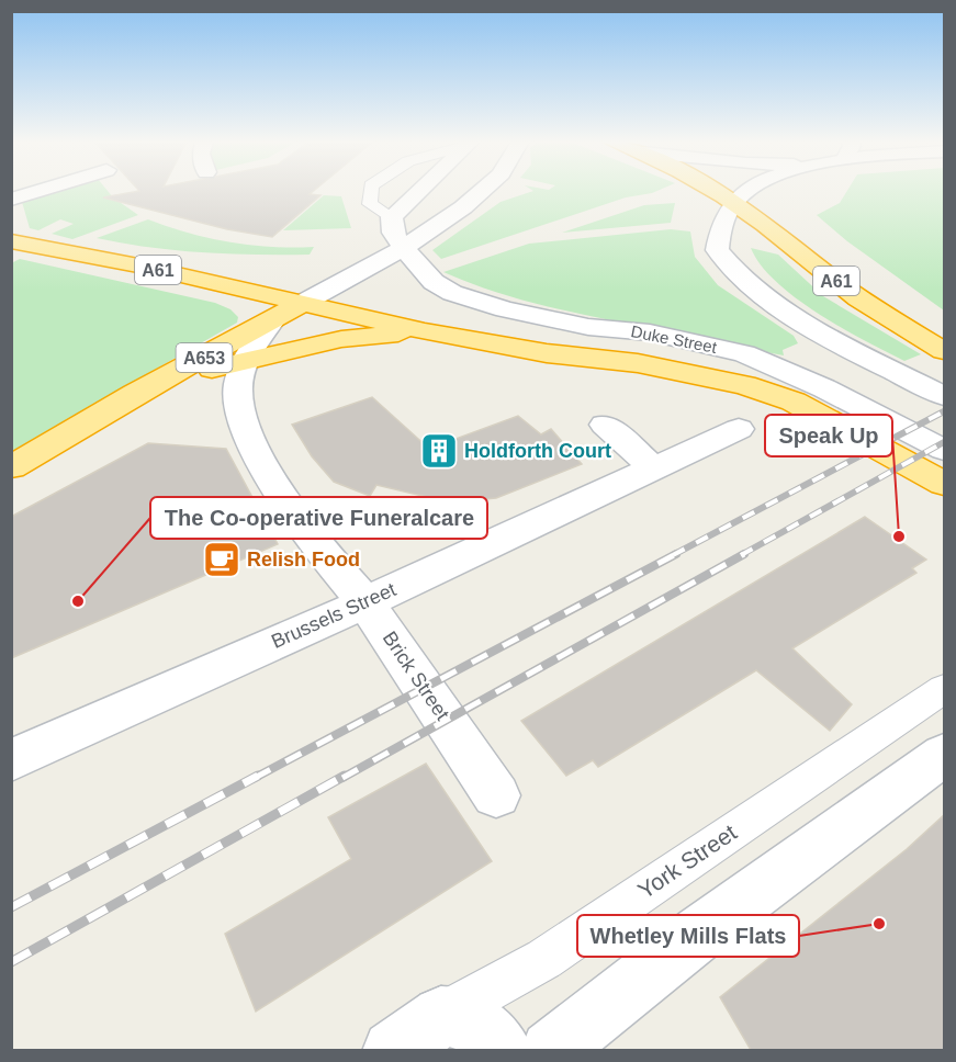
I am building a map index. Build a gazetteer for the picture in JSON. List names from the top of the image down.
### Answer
{
  "streets": {
    "highway": ["A61", "A653"],
    "street": [
      "Duke Street",
      "Brussels Street",
      "Brick Street",
      "York Street"
    ]
  },
  "crossings": [
    ["A61", "A653"],
    ["Duke Street", "A653"],
    ["A653", "Brick Street"],
    ["Brussels Street", "Brick Street"]
  ],
  "places": {
    "building": ["Holdforth Court"],
    "other": ["Speak Up", "The Co-operative Funeralcare", "Whetley Mills Flats"],
    "cafe": ["Relish Food"]
  }
}
